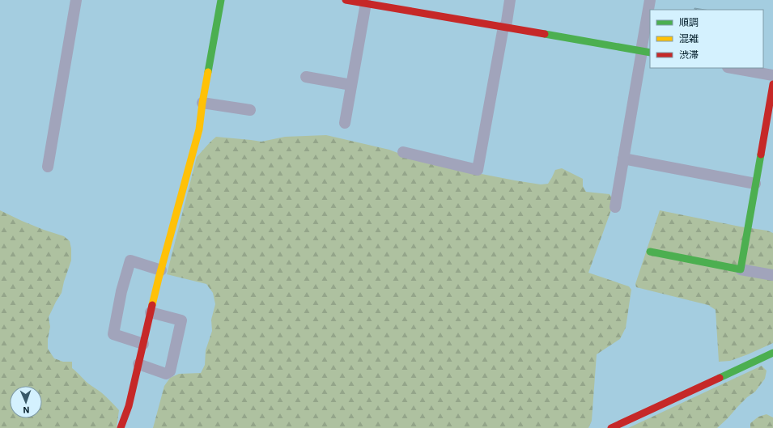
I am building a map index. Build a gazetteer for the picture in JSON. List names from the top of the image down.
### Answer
{
  "legend": ["順調", "混雑", "渋滞"],
  "north": "bottom"
}
